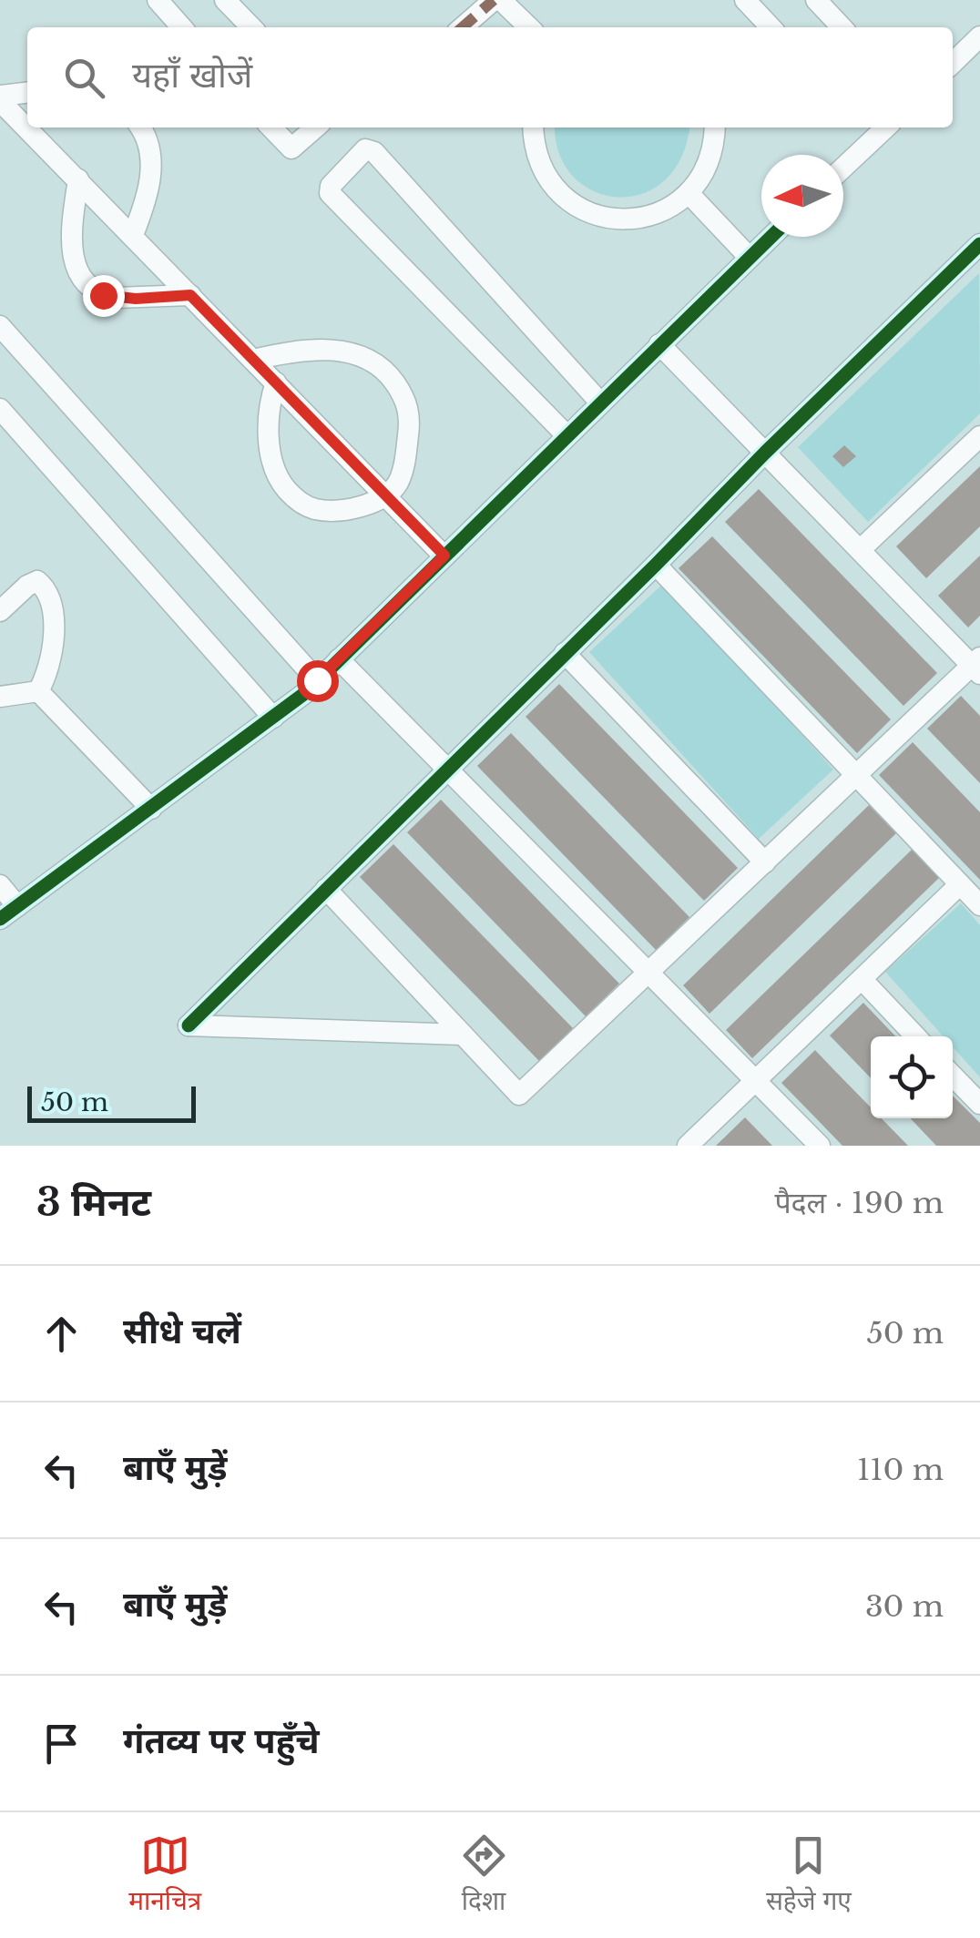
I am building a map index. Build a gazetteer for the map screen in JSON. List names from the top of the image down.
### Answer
{
  "scale_bar": "50 m",
  "north": "left",
  "page": {
    "search": "यहाँ खोजें",
    "scale": "50 m",
    "heading": ["3 मिनट", "पैदल · 190 m"],
    "list": [
      ["सीधे चलें", "50 m"],
      ["बाएँ मुड़ें", "110 m"],
      ["बाएँ मुड़ें", "30 m"],
      "गंतव्य पर पहुँचे"
    ],
    "nav": ["मानचित्र", "दिशा", "सहेजे गए"]
  }
}
